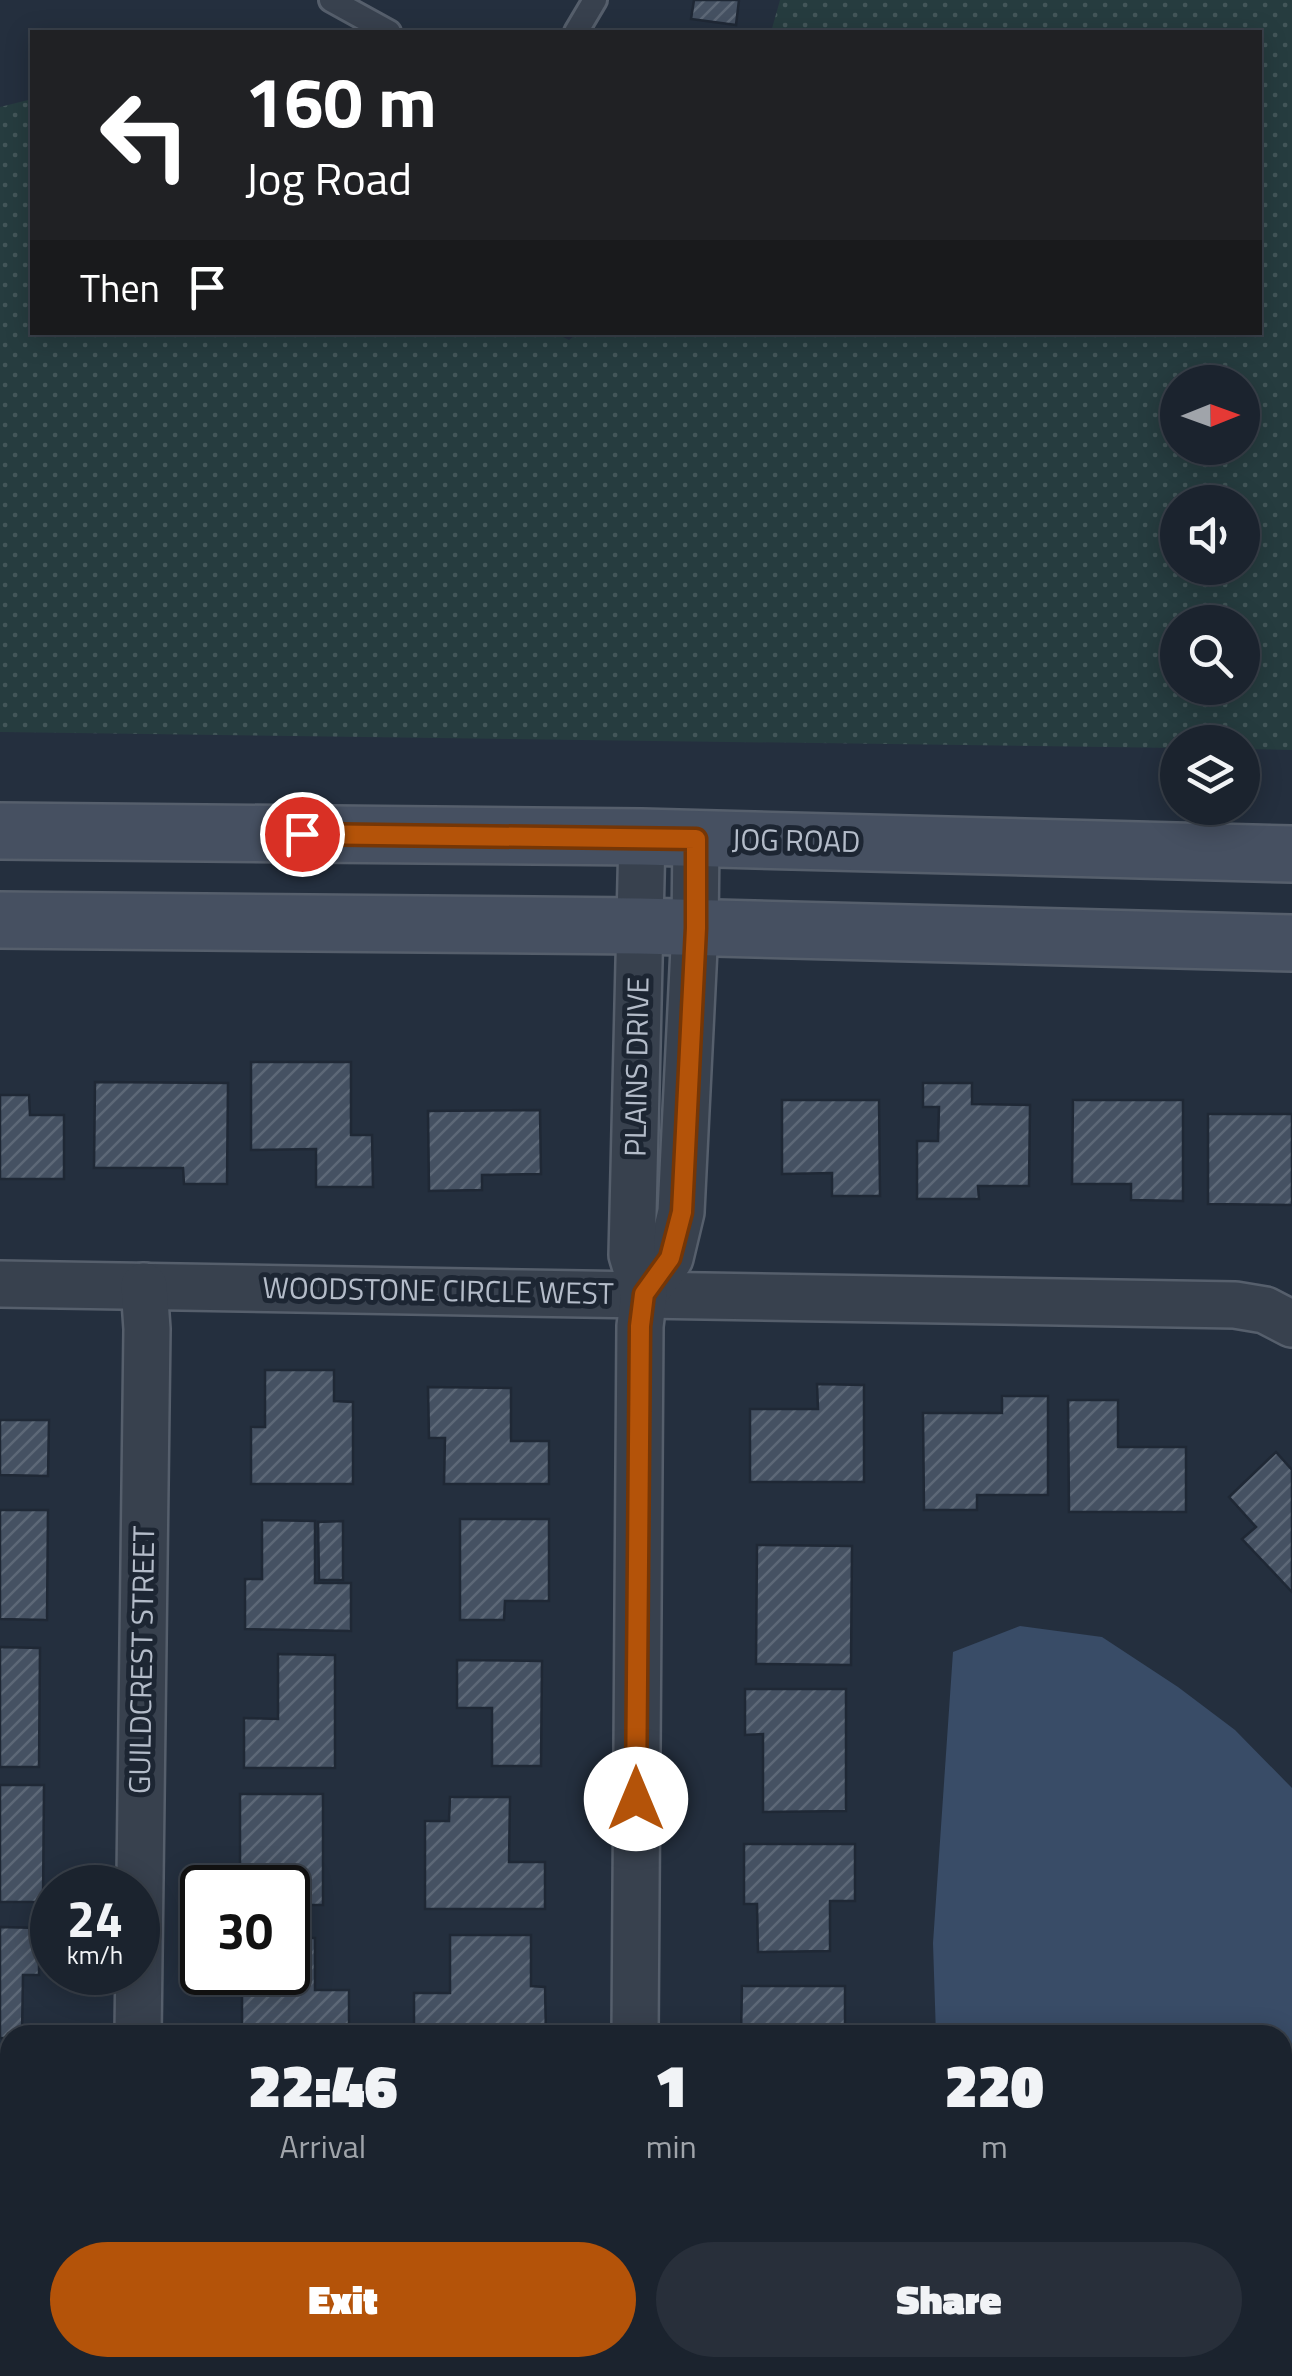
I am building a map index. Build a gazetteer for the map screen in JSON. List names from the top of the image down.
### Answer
{
  "streets": {
    "main road": ["JOG ROAD"],
    "street": ["PLAINS DRIVE", "WOODSTONE CIRCLE WEST", "GUILDCREST STREET"]
  },
  "crossings": [
    ["JOG ROAD", "PLAINS DRIVE"],
    ["PLAINS DRIVE", "WOODSTONE CIRCLE WEST"],
    ["WOODSTONE CIRCLE WEST", "GUILDCREST STREET"]
  ],
  "north": "right",
  "page": {
    "turn": ["160 m", "Jog Road"],
    "then": "Then",
    "speed": "24 km/h",
    "limit": "30",
    "eta": [
      "22:46",
      "Arrival",
      "1",
      "min",
      "220",
      "m"
    ],
    "buttons": ["Exit", "Share"]
  }
}
